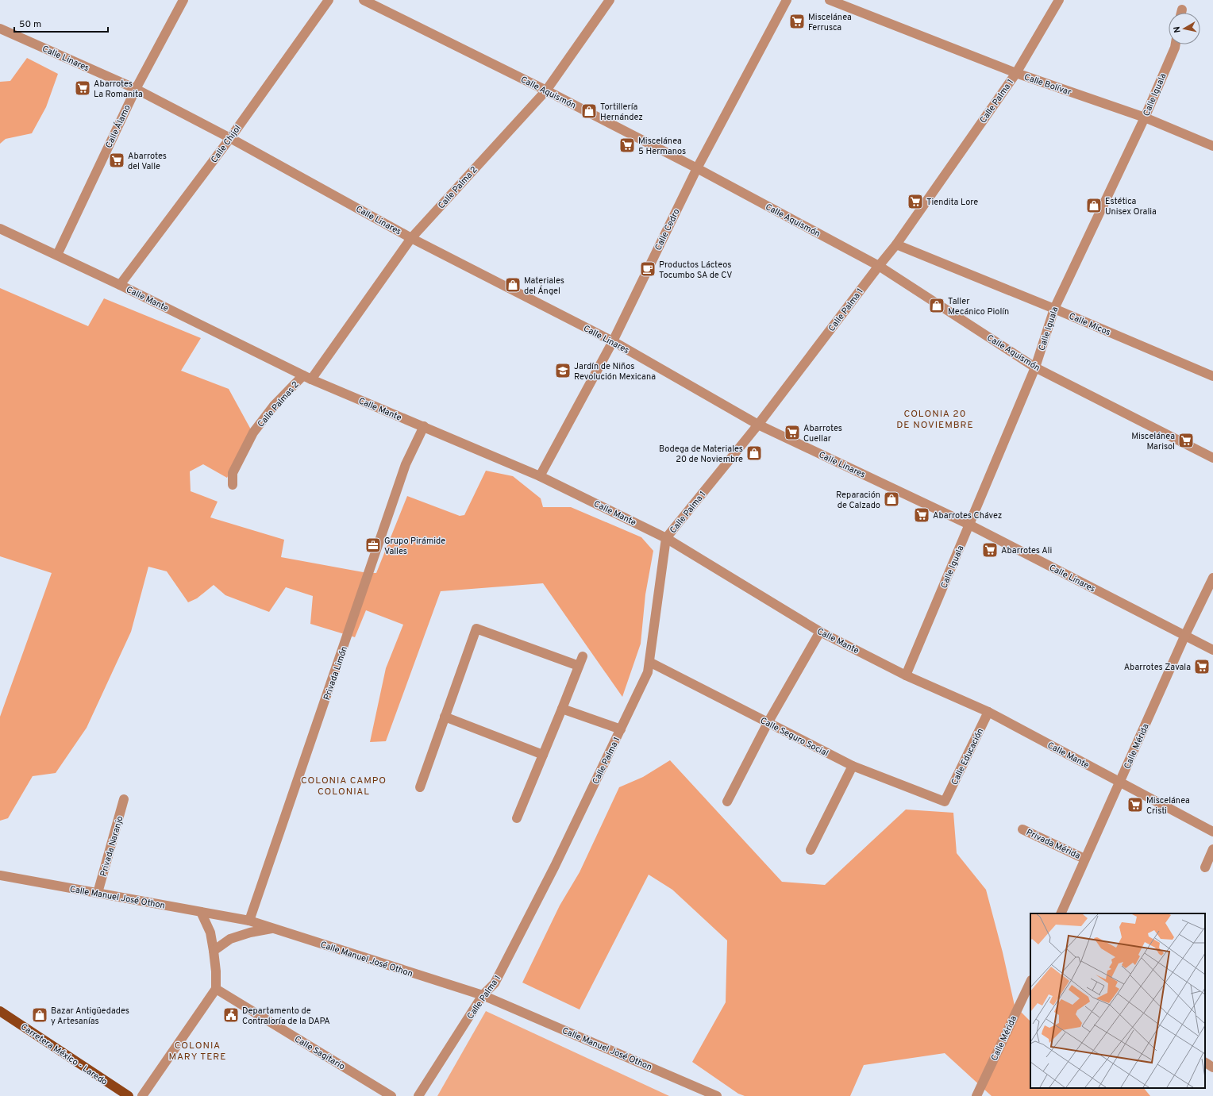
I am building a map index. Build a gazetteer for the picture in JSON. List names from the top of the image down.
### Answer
{
  "streets": {
    "main road": ["Carretera México - Laredo"],
    "street": [
      "Calle Linares",
      "Calle Bolívar",
      "Calle Aquismón",
      "Calle Iguala",
      "Calle Palma 1",
      "Calle Álamo",
      "Calle Chijol",
      "Calle Palma 2",
      "Calle Cedro",
      "Calle Mante",
      "Calle Micos",
      "Calle Palmas 2",
      "Privada Limón",
      "Calle Seguro Social",
      "Calle Mérida",
      "Calle Educación",
      "Privada Mérida",
      "Privada Naranjo",
      "Calle Manuel José Othon",
      "Calle Sagitario"
    ]
  },
  "crossings": [
    ["Calle Linares", "Calle Iguala"],
    ["Calle Linares", "Calle Palma 1"],
    ["Calle Linares", "Calle Álamo"],
    ["Calle Linares", "Calle Chijol"],
    ["Calle Linares", "Calle Palma 2"],
    ["Calle Linares", "Calle Cedro"],
    ["Calle Linares", "Calle Mérida"],
    ["Calle Bolívar", "Calle Iguala"],
    ["Calle Bolívar", "Calle Palma 1"],
    ["Calle Aquismón", "Calle Iguala"],
    ["Calle Aquismón", "Calle Palma 1"],
    ["Calle Aquismón", "Calle Palma 2"],
    ["Calle Aquismón", "Calle Cedro"],
    ["Calle Iguala", "Calle Mante"],
    ["Calle Iguala", "Calle Micos"],
    ["Calle Palma 1", "Calle Mante"],
    ["Calle Palma 1", "Calle Micos"],
    ["Calle Palma 1", "Calle Seguro Social"],
    ["Calle Palma 1", "Calle Manuel José Othon"],
    ["Calle Álamo", "Calle Mante"],
    ["Calle Chijol", "Calle Mante"],
    ["Calle Palma 2", "Calle Mante"],
    ["Calle Palma 2", "Calle Palmas 2"],
    ["Calle Cedro", "Calle Mante"],
    ["Calle Mante", "Calle Palmas 2"],
    ["Calle Mante", "Privada Limón"],
    ["Calle Mante", "Calle Mérida"],
    ["Calle Mante", "Calle Educación"],
    ["Privada Limón", "Calle Manuel José Othon"],
    ["Calle Seguro Social", "Calle Educación"],
    ["Calle Mérida", "Privada Mérida"],
    ["Privada Naranjo", "Calle Manuel José Othon"]
  ],
  "districts": ["COLONIA 20 DE NOVIEMBRE", "COLONIA CAMPO COLONIAL", "COLONIA MARY TERE"],
  "places": {
    "supermarket": [
      "Miscelánea Ferrusca",
      "Abarrotes La Romanita",
      "Miscelánea 5 Hermanos",
      "Abarrotes del Valle",
      "Tiendita Lore",
      "Abarrotes Cuellar",
      "Miscelánea Marisol",
      "Abarrotes Chávez",
      "Abarrotes Ali",
      "Abarrotes Zavala",
      "Miscelánea Cristi"
    ],
    "shop": [
      "Tortillería Hernández",
      "Estética Unisex Oralia",
      "Materiales del Ángel",
      "Taller Mecánico Piolín",
      "Bodega de Materiales 20 de Noviembre",
      "Reparación de Calzado",
      "Bazar Antigüedades y Artesanías"
    ],
    "cafe": ["Productos Lácteos Tocumbo SA de CV"],
    "school or university": ["Jardín de Niños Revolución Mexicana"],
    "office": ["Grupo Pirámide Valles"],
    "public building": ["Departamento de Contraloría de la DAPA"]
  },
  "scale_bar": "50 m",
  "north": "left"
}
